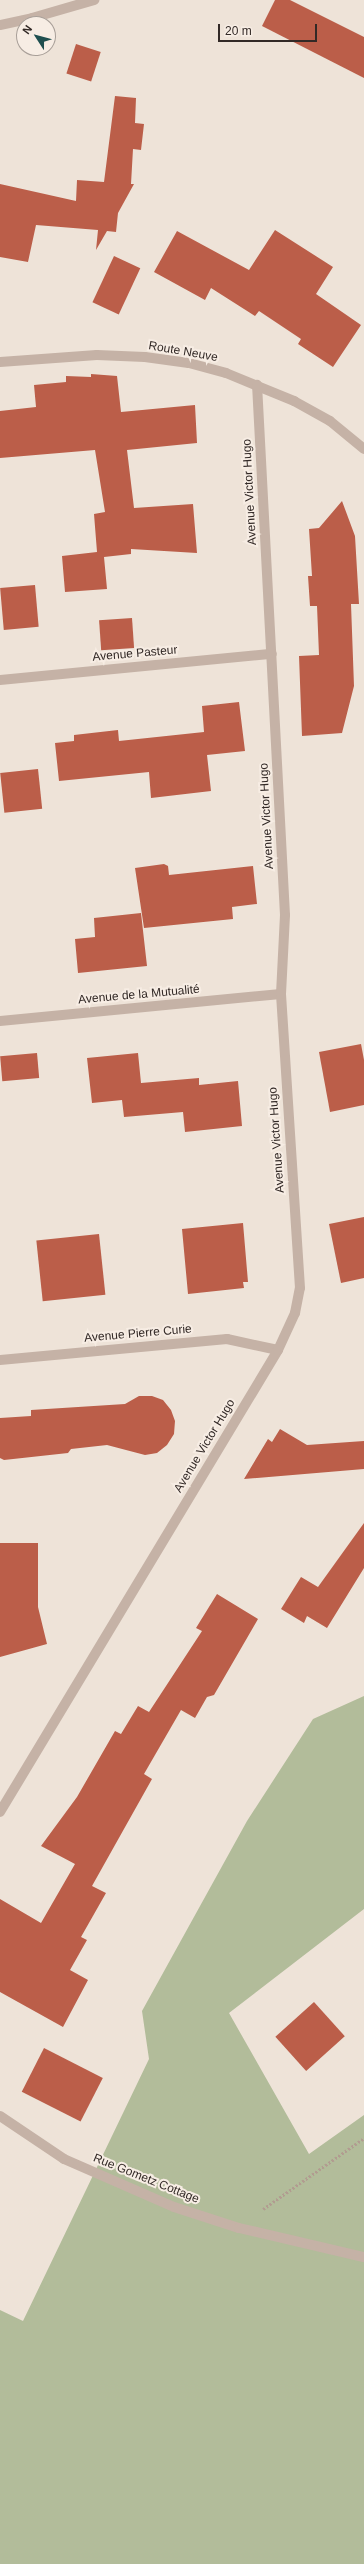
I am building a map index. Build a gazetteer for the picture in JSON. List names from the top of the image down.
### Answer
{
  "streets": {
    "street": [
      "Route Neuve",
      "Avenue Victor Hugo",
      "Avenue Pasteur",
      "Avenue de la Mutualité",
      "Avenue Pierre Curie",
      "Rue Gometz Cottage"
    ]
  },
  "crossings": [
    ["Route Neuve", "Avenue Victor Hugo"],
    ["Avenue Victor Hugo", "Avenue Pasteur"],
    ["Avenue Victor Hugo", "Avenue de la Mutualité"],
    ["Avenue Victor Hugo", "Avenue Pierre Curie"]
  ],
  "scale_bar": "20 m",
  "north": "top left"
}
